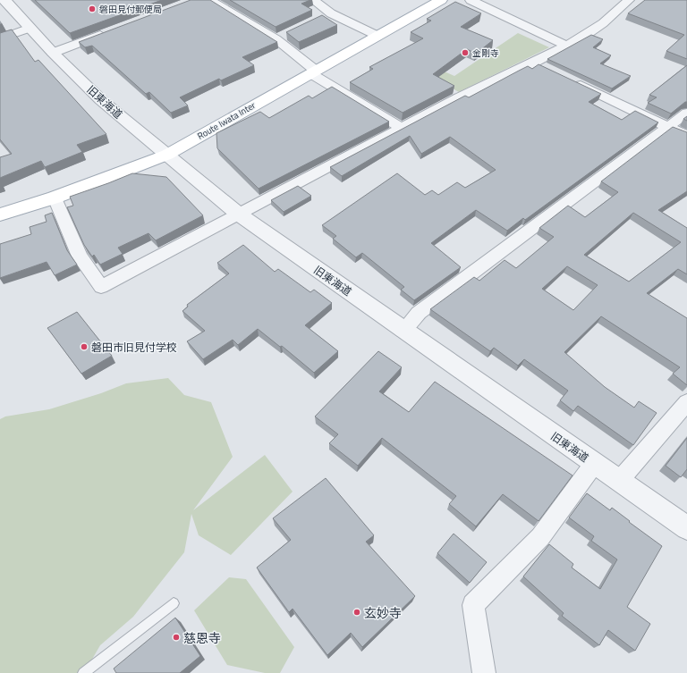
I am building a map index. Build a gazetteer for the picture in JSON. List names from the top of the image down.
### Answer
{
  "streets": {
    "main road": ["Route Iwata Inter"],
    "street": ["旧東海道"]
  },
  "crossings": [
    ["旧東海道", "Route Iwata Inter"]
  ],
  "places": [
    "磐田見付郵便局",
    "金剛寺",
    "磐田市旧見付学校",
    "玄妙寺",
    "慈恩寺"
  ]
}
